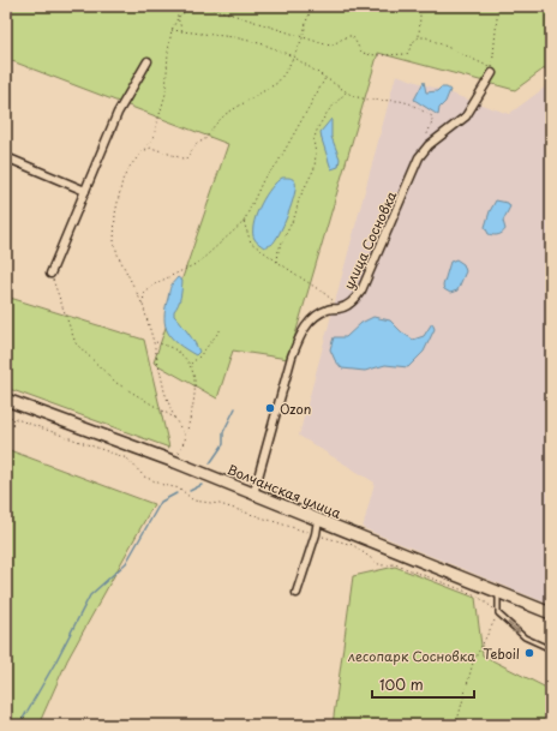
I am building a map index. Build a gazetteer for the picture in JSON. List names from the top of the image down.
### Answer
{
  "streets": {
    "main road": ["Волчанская улица"],
    "street": ["улица Сосновка"]
  },
  "crossings": [
    ["улица Сосновка", "Волчанская улица"]
  ],
  "parks": ["лесопарк Сосновка"],
  "places": ["Ozon", "Teboil"],
  "scale_bar": "100 m"
}
